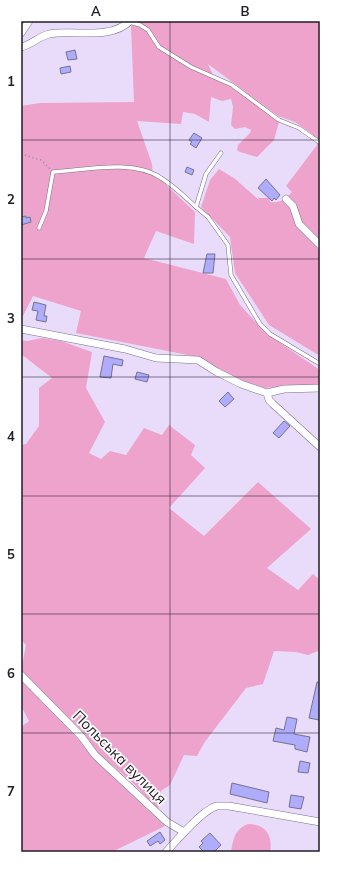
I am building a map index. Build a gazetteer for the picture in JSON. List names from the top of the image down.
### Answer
{
  "streets": {
    "street": ["Польська вулиця"]
  },
  "grid": {
    "columns": ["A", "B"],
    "rows": [
      "1",
      "2",
      "3",
      "4",
      "5",
      "6",
      "7"
    ]
  }
}
